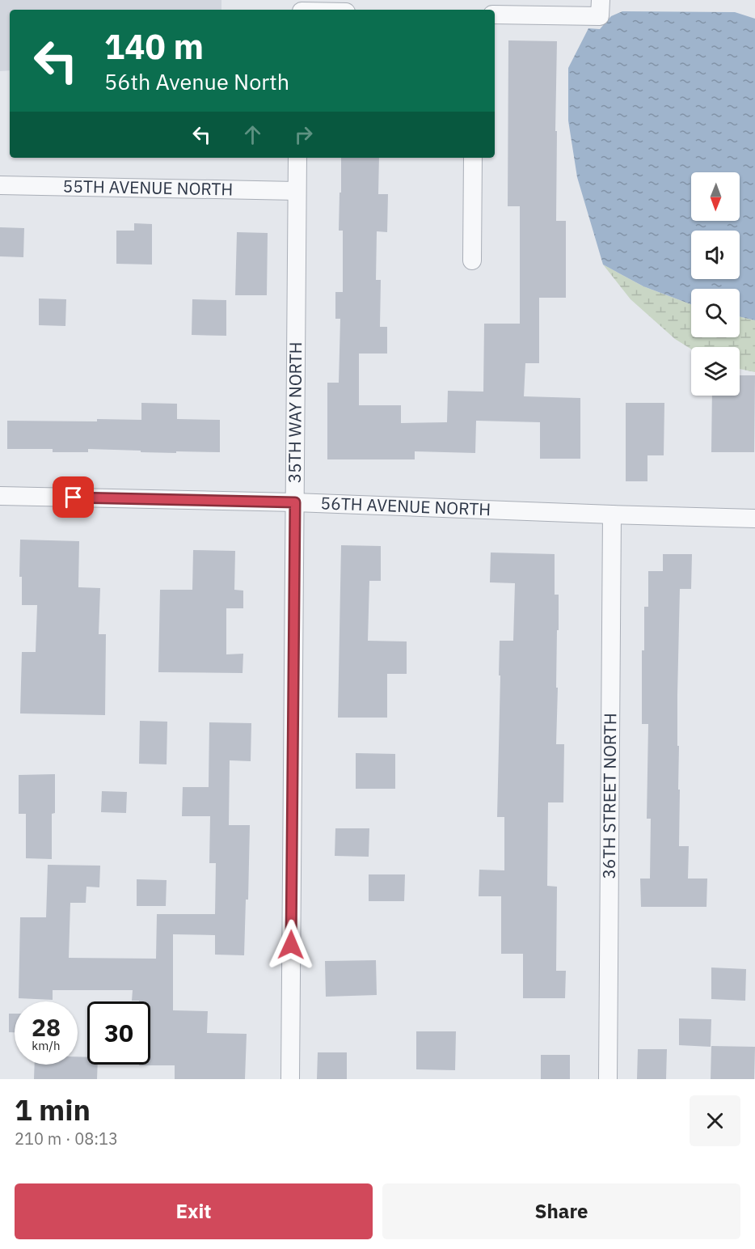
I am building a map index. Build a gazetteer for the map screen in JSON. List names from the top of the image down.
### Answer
{
  "streets": {
    "street": [
      "55TH AVENUE NORTH",
      "35TH WAY NORTH",
      "56TH AVENUE NORTH",
      "36TH STREET NORTH"
    ]
  },
  "crossings": [
    ["55TH AVENUE NORTH", "35TH WAY NORTH"],
    ["35TH WAY NORTH", "56TH AVENUE NORTH"],
    ["56TH AVENUE NORTH", "36TH STREET NORTH"]
  ],
  "north": "bottom",
  "page": {
    "turn": ["140 m", "56th Avenue North"],
    "speed": "28 km/h",
    "limit": "30",
    "heading": ["1 min", "210 m · 08:13"],
    "buttons": ["Exit", "Share"]
  }
}
